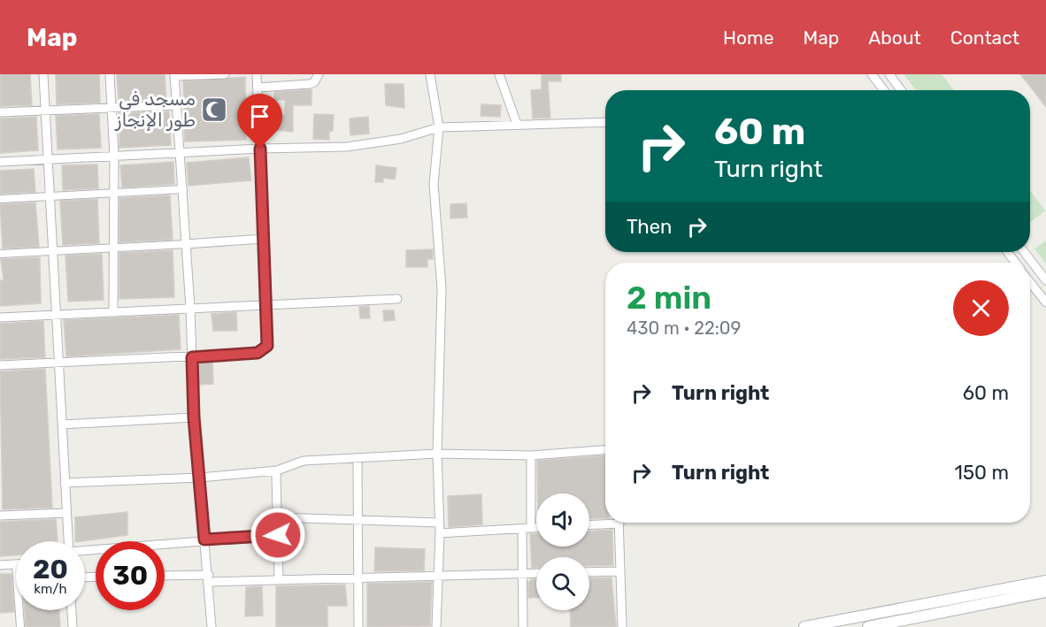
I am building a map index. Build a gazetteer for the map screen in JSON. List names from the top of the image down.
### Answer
{
  "places": {
    "mosque": ["مسجد في طور الإنجاز"]
  },
  "page": {
    "header": "Map",
    "nav": [
      "Home",
      "Map",
      "About",
      "Contact"
    ],
    "turn": ["60 m", "Turn right"],
    "then": "Then",
    "heading": ["2 min", "430 m · 22:09"],
    "list": [
      {
        "name": "Turn right",
        "value": "60 m"
      },
      {
        "name": "Turn right",
        "value": "150 m"
      }
    ],
    "speed": "20 km/h",
    "limit": "30"
  }
}
